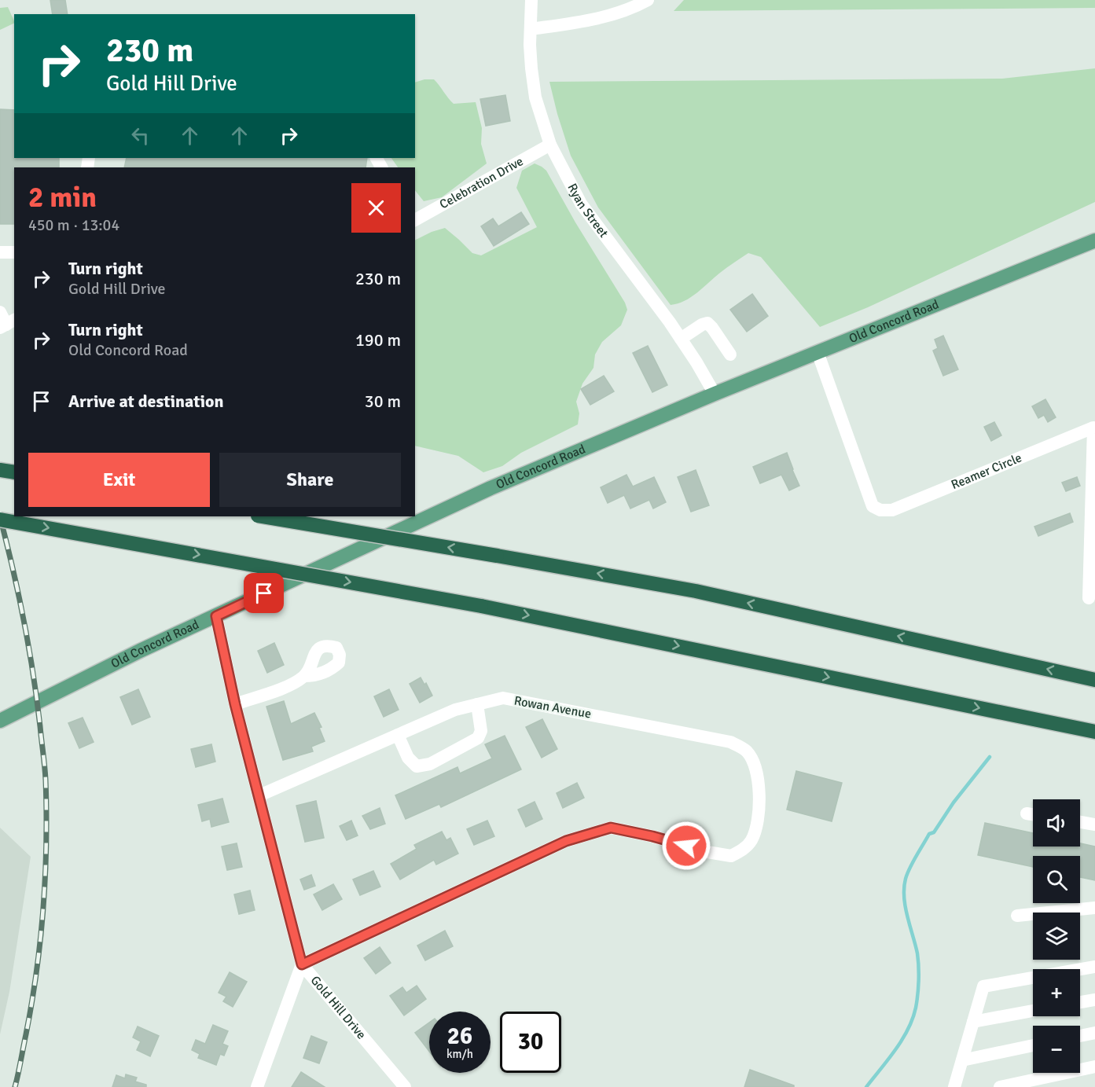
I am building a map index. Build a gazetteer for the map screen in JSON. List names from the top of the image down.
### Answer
{
  "streets": {
    "main road": ["Old Concord Road"],
    "street": [
      "Celebration Drive",
      "Ryan Street",
      "Reamer Circle",
      "Rowan Avenue",
      "Gold Hill Drive"
    ]
  },
  "crossings": [
    ["Celebration Drive", "Ryan Street"],
    ["Ryan Street", "Old Concord Road"],
    ["Old Concord Road", "Reamer Circle"],
    ["Old Concord Road", "Gold Hill Drive"],
    ["Rowan Avenue", "Gold Hill Drive"]
  ],
  "page": {
    "turn": ["230 m", "Gold Hill Drive"],
    "heading": ["2 min", "450 m · 13:04"],
    "list": [
      {
        "name": "Turn right",
        "note": "Gold Hill Drive",
        "value": "230 m"
      },
      {
        "name": "Turn right",
        "note": "Old Concord Road",
        "value": "190 m"
      },
      {
        "name": "Arrive at destination",
        "value": "30 m"
      }
    ],
    "buttons": ["Exit", "Share"],
    "map_buttons": ["+", "−"],
    "speed": "26 km/h",
    "limit": "30"
  }
}
